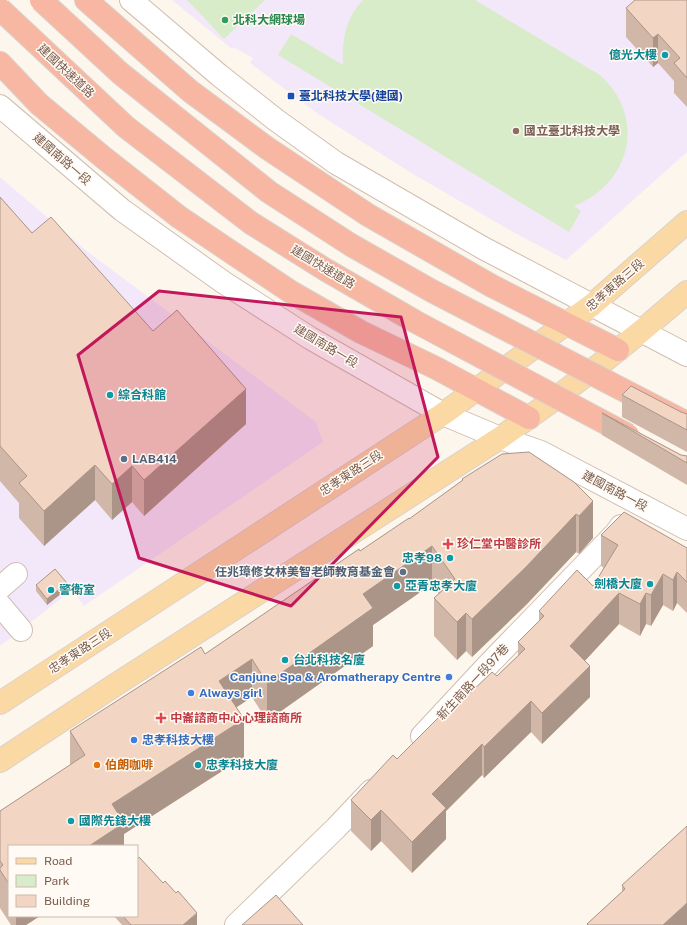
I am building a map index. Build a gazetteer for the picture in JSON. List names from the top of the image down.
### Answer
{
  "streets": {
    "highway": ["建國快速道路"],
    "main road": ["忠孝東路三段"],
    "street": ["建國南路一段", "新生南路一段97巷"]
  },
  "crossings": [
    ["建國南路一段", "忠孝東路三段"],
    ["建國南路一段", "新生南路一段97巷"]
  ],
  "places": {
    "other": [
      "北科大網球場",
      "億光大樓",
      "國立臺北科技大學",
      "綜合科館",
      "LAB414",
      "忠孝98",
      "任兆璋修女林美智老師教育基金會",
      "劍橋大廈",
      "亞青忠孝大廈",
      "警衛室",
      "台北科技名廈",
      "Canjune Spa & Aromatherapy Centre",
      "Always girl",
      "忠孝科技大樓",
      "伯朗咖啡",
      "忠孝科技大廈",
      "國際先鋒大樓"
    ],
    "transit": ["臺北科技大學(建國)"],
    "health": ["珍仁堂中醫診所", "中崙諮商中心心理諮商所"]
  },
  "legend": ["Road", "Park", "Building"]
}
